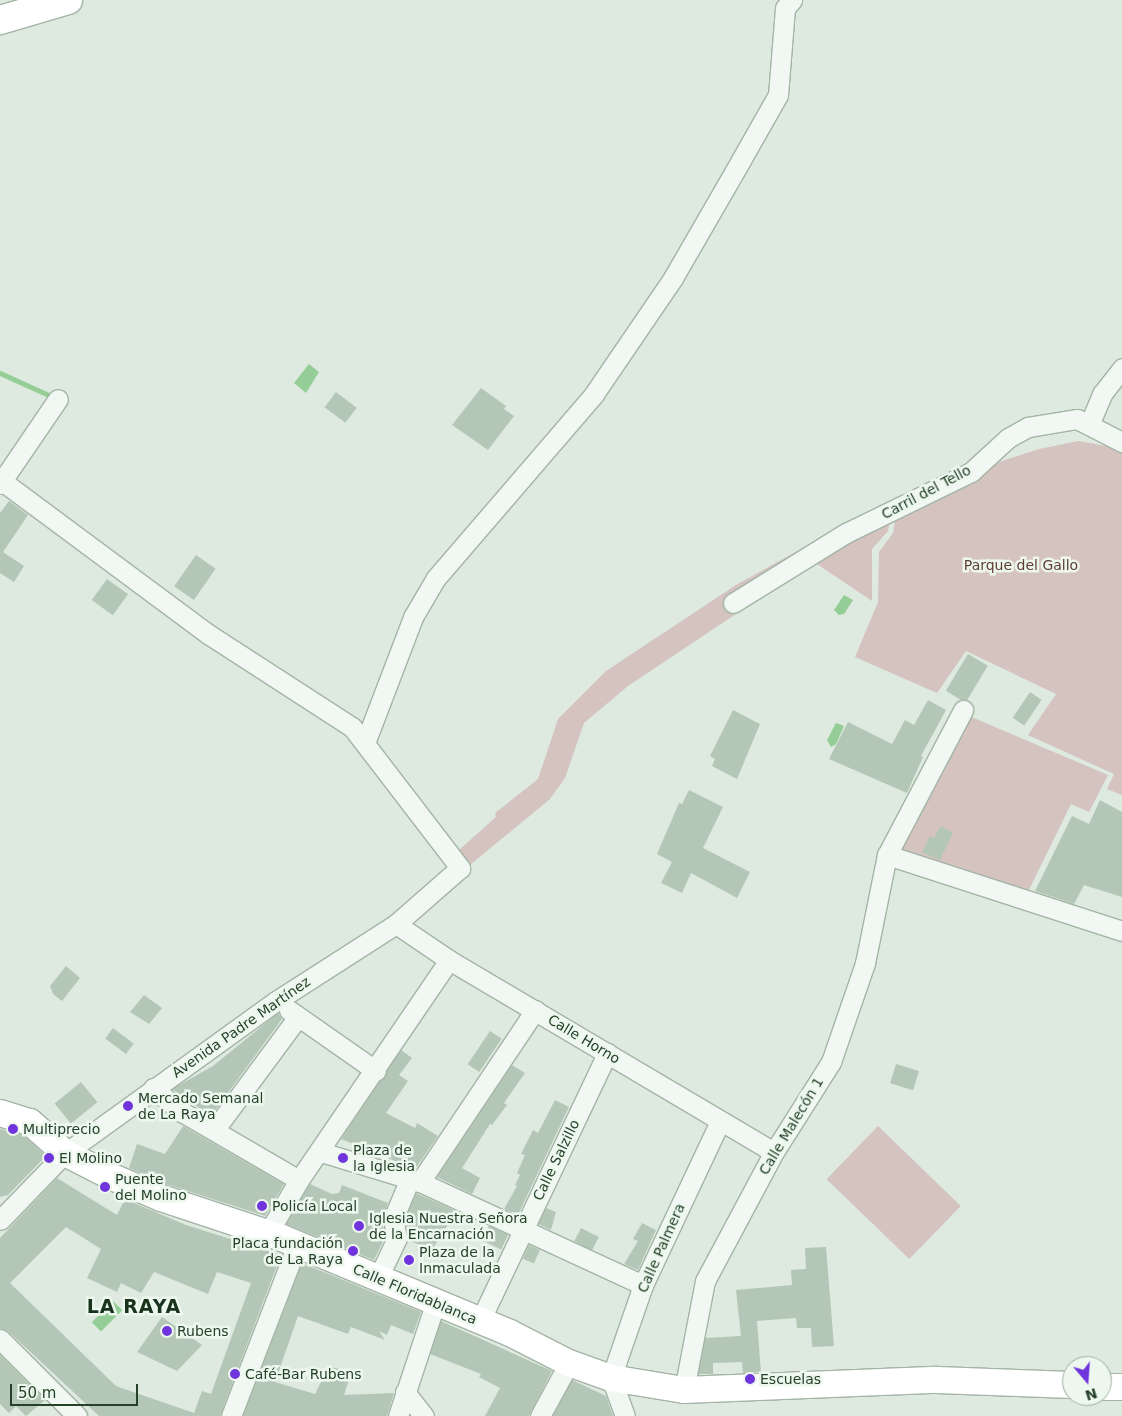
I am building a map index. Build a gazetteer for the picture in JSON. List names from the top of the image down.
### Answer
{
  "streets": {
    "main road": ["Calle Floridablanca"],
    "street": [
      "Carril del Tello",
      "Avenida Padre Martínez",
      "Calle Horno",
      "Calle Malecón 1",
      "Calle Salzillo",
      "Calle Palmera"
    ]
  },
  "crossings": [
    ["Avenida Padre Martínez", "Calle Horno"],
    ["Avenida Padre Martínez", "Calle Floridablanca"],
    ["Calle Horno", "Calle Malecón 1"],
    ["Calle Horno", "Calle Salzillo"],
    ["Calle Horno", "Calle Palmera"],
    ["Calle Malecón 1", "Calle Floridablanca"],
    ["Calle Salzillo", "Calle Floridablanca"],
    ["Calle Palmera", "Calle Floridablanca"]
  ],
  "districts": ["LA RAYA"],
  "parks": ["Parque del Gallo"],
  "places": [
    "Mercado Semanal de La Raya",
    "Multiprecio",
    "El Molino",
    "Plaza de la Iglesia",
    "Puente del Molino",
    "Policía Local",
    "Iglesia Nuestra Señora de la Encarnación",
    "Placa fundación de La Raya",
    "Plaza de la Inmaculada",
    "Rubens",
    "Café-Bar Rubens",
    "Escuelas"
  ],
  "scale_bar": "50 m",
  "north": "bottom"
}
